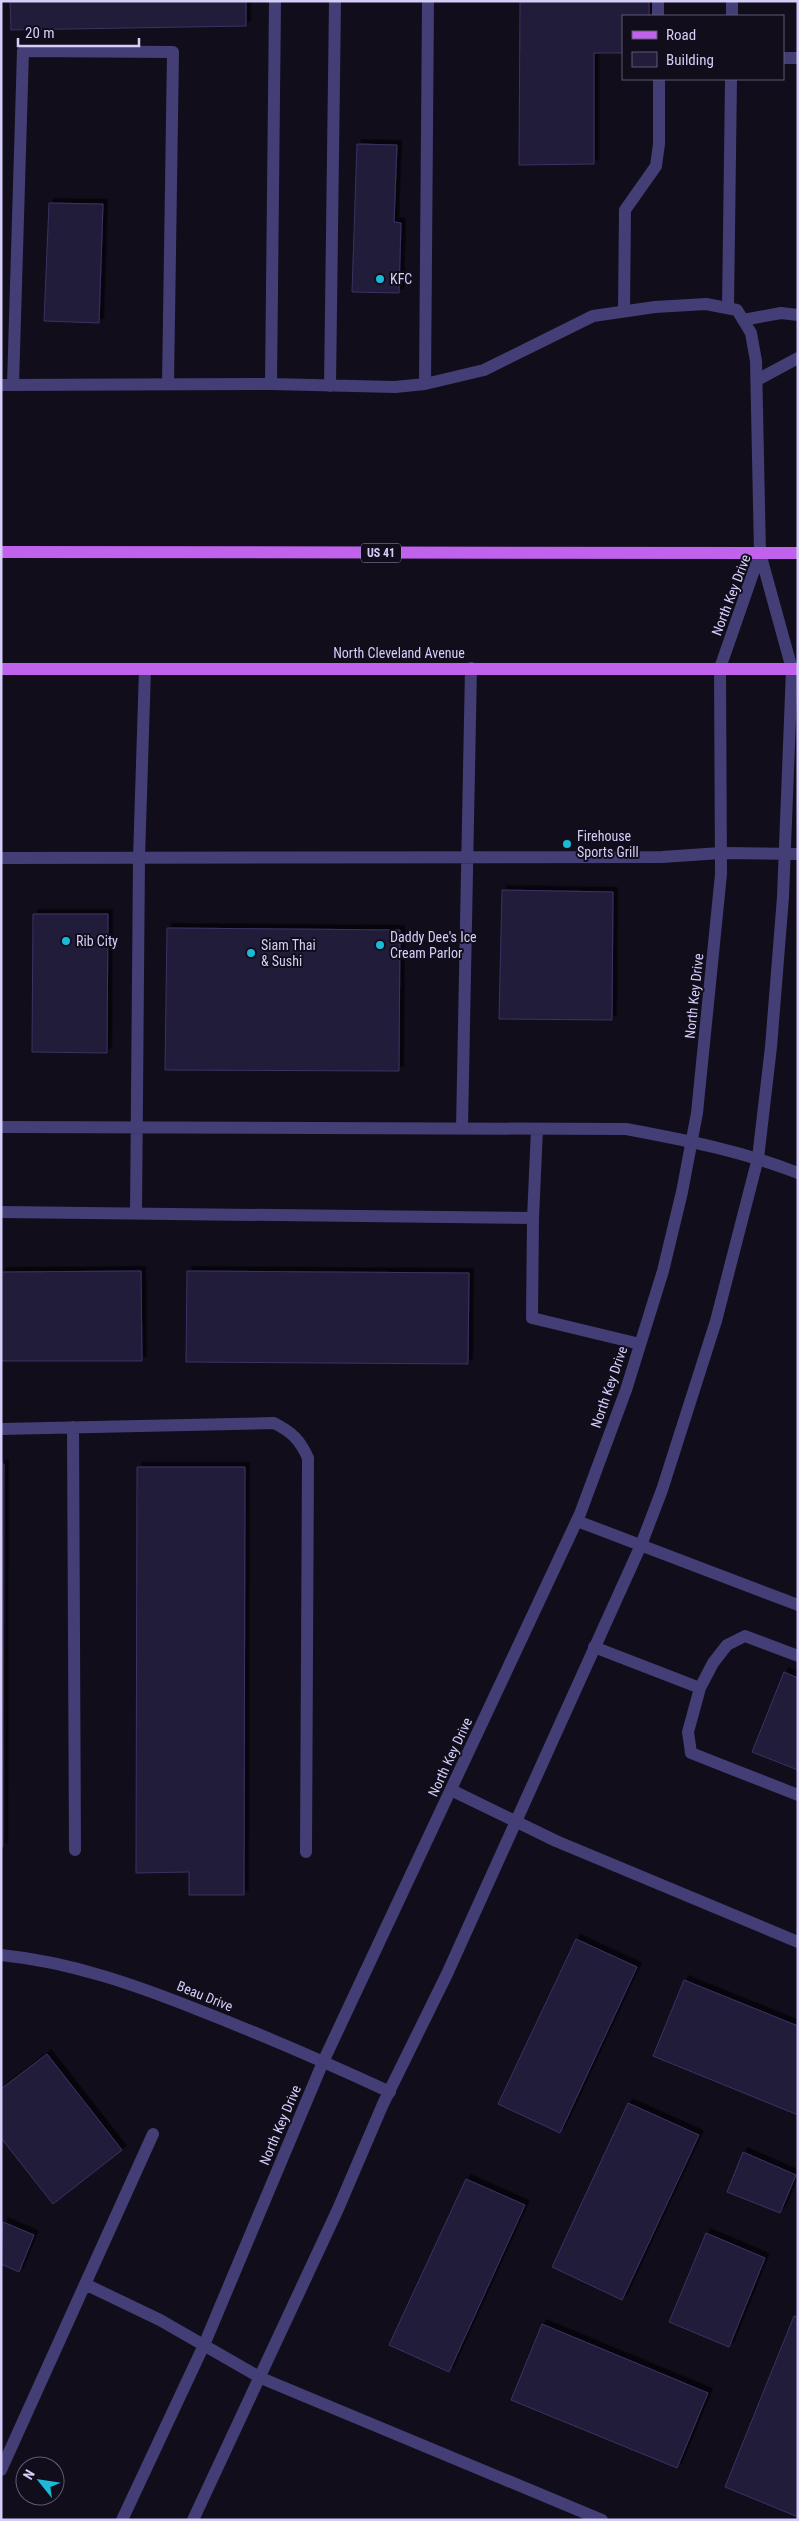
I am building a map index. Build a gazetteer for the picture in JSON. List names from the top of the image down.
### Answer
{
  "streets": {
    "main road": ["US 41", "North Cleveland Avenue"],
    "street": ["North Key Drive", "Beau Drive"]
  },
  "crossings": [
    ["US 41", "North Key Drive"],
    ["North Key Drive", "North Cleveland Avenue"],
    ["North Key Drive", "Beau Drive"]
  ],
  "places": [
    "KFC",
    "Firehouse Sports Grill",
    "Rib City",
    "Daddy Dee's Ice Cream Parlor",
    "Siam Thai & Sushi"
  ],
  "legend": ["Road", "Building"],
  "scale_bar": "20 m",
  "north": "top left"
}
